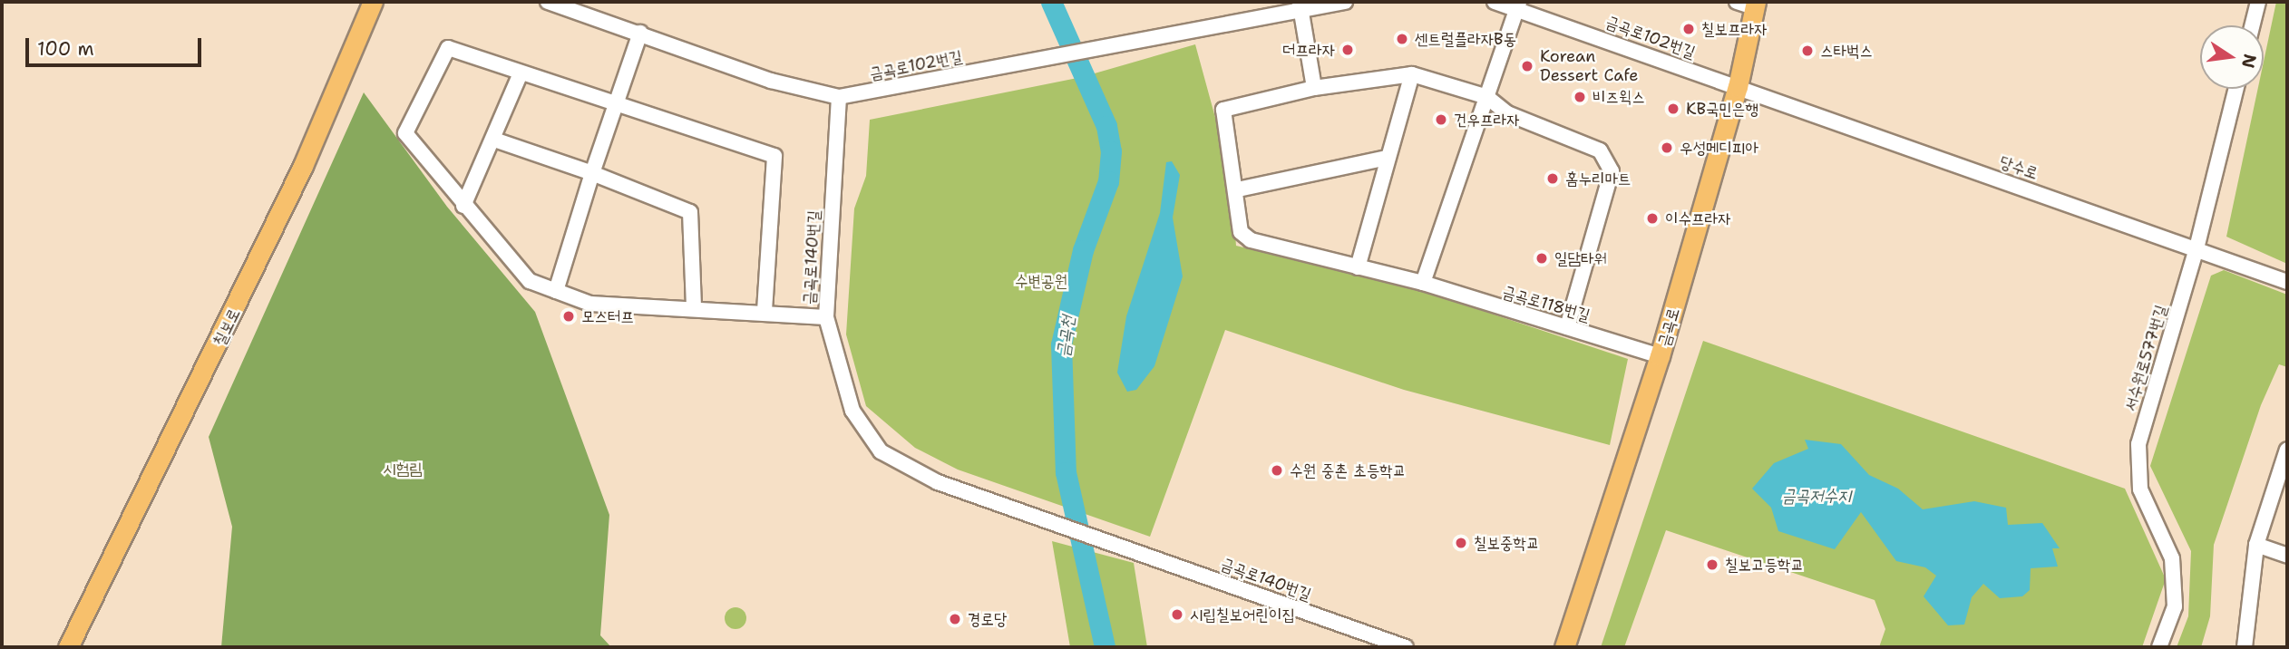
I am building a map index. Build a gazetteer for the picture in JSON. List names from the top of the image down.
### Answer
{
  "streets": {
    "main road": ["칠보로", "금곡로"],
    "street": [
      "금곡로102번길",
      "당수로",
      "금곡로140번길",
      "금곡로118번길",
      "서수원로577번길"
    ]
  },
  "crossings": [
    ["금곡로102번길", "당수로"],
    ["금곡로102번길", "금곡로140번길"],
    ["금곡로102번길", "금곡로"],
    ["당수로", "금곡로"],
    ["당수로", "서수원로577번길"],
    ["금곡로118번길", "금곡로"]
  ],
  "water": ["금곡천", "금곡저수지"],
  "parks": ["수변공원", "시험림"],
  "places": [
    "칠보프라자",
    "센트럴플라자B동",
    "더프라자",
    "스타벅스",
    "Korean Dessert Cafe",
    "비즈윅스",
    "KB국민은행",
    "건우프라자",
    "우성메디피아",
    "홈누리마트",
    "이수프라자",
    "일담타워",
    "모스터프",
    "수원 중촌 초등학교",
    "칠보중학교",
    "칠보고등학교",
    "시립칠보어린이집",
    "경로당"
  ],
  "scale_bar": "100 m",
  "north": "right"
}
